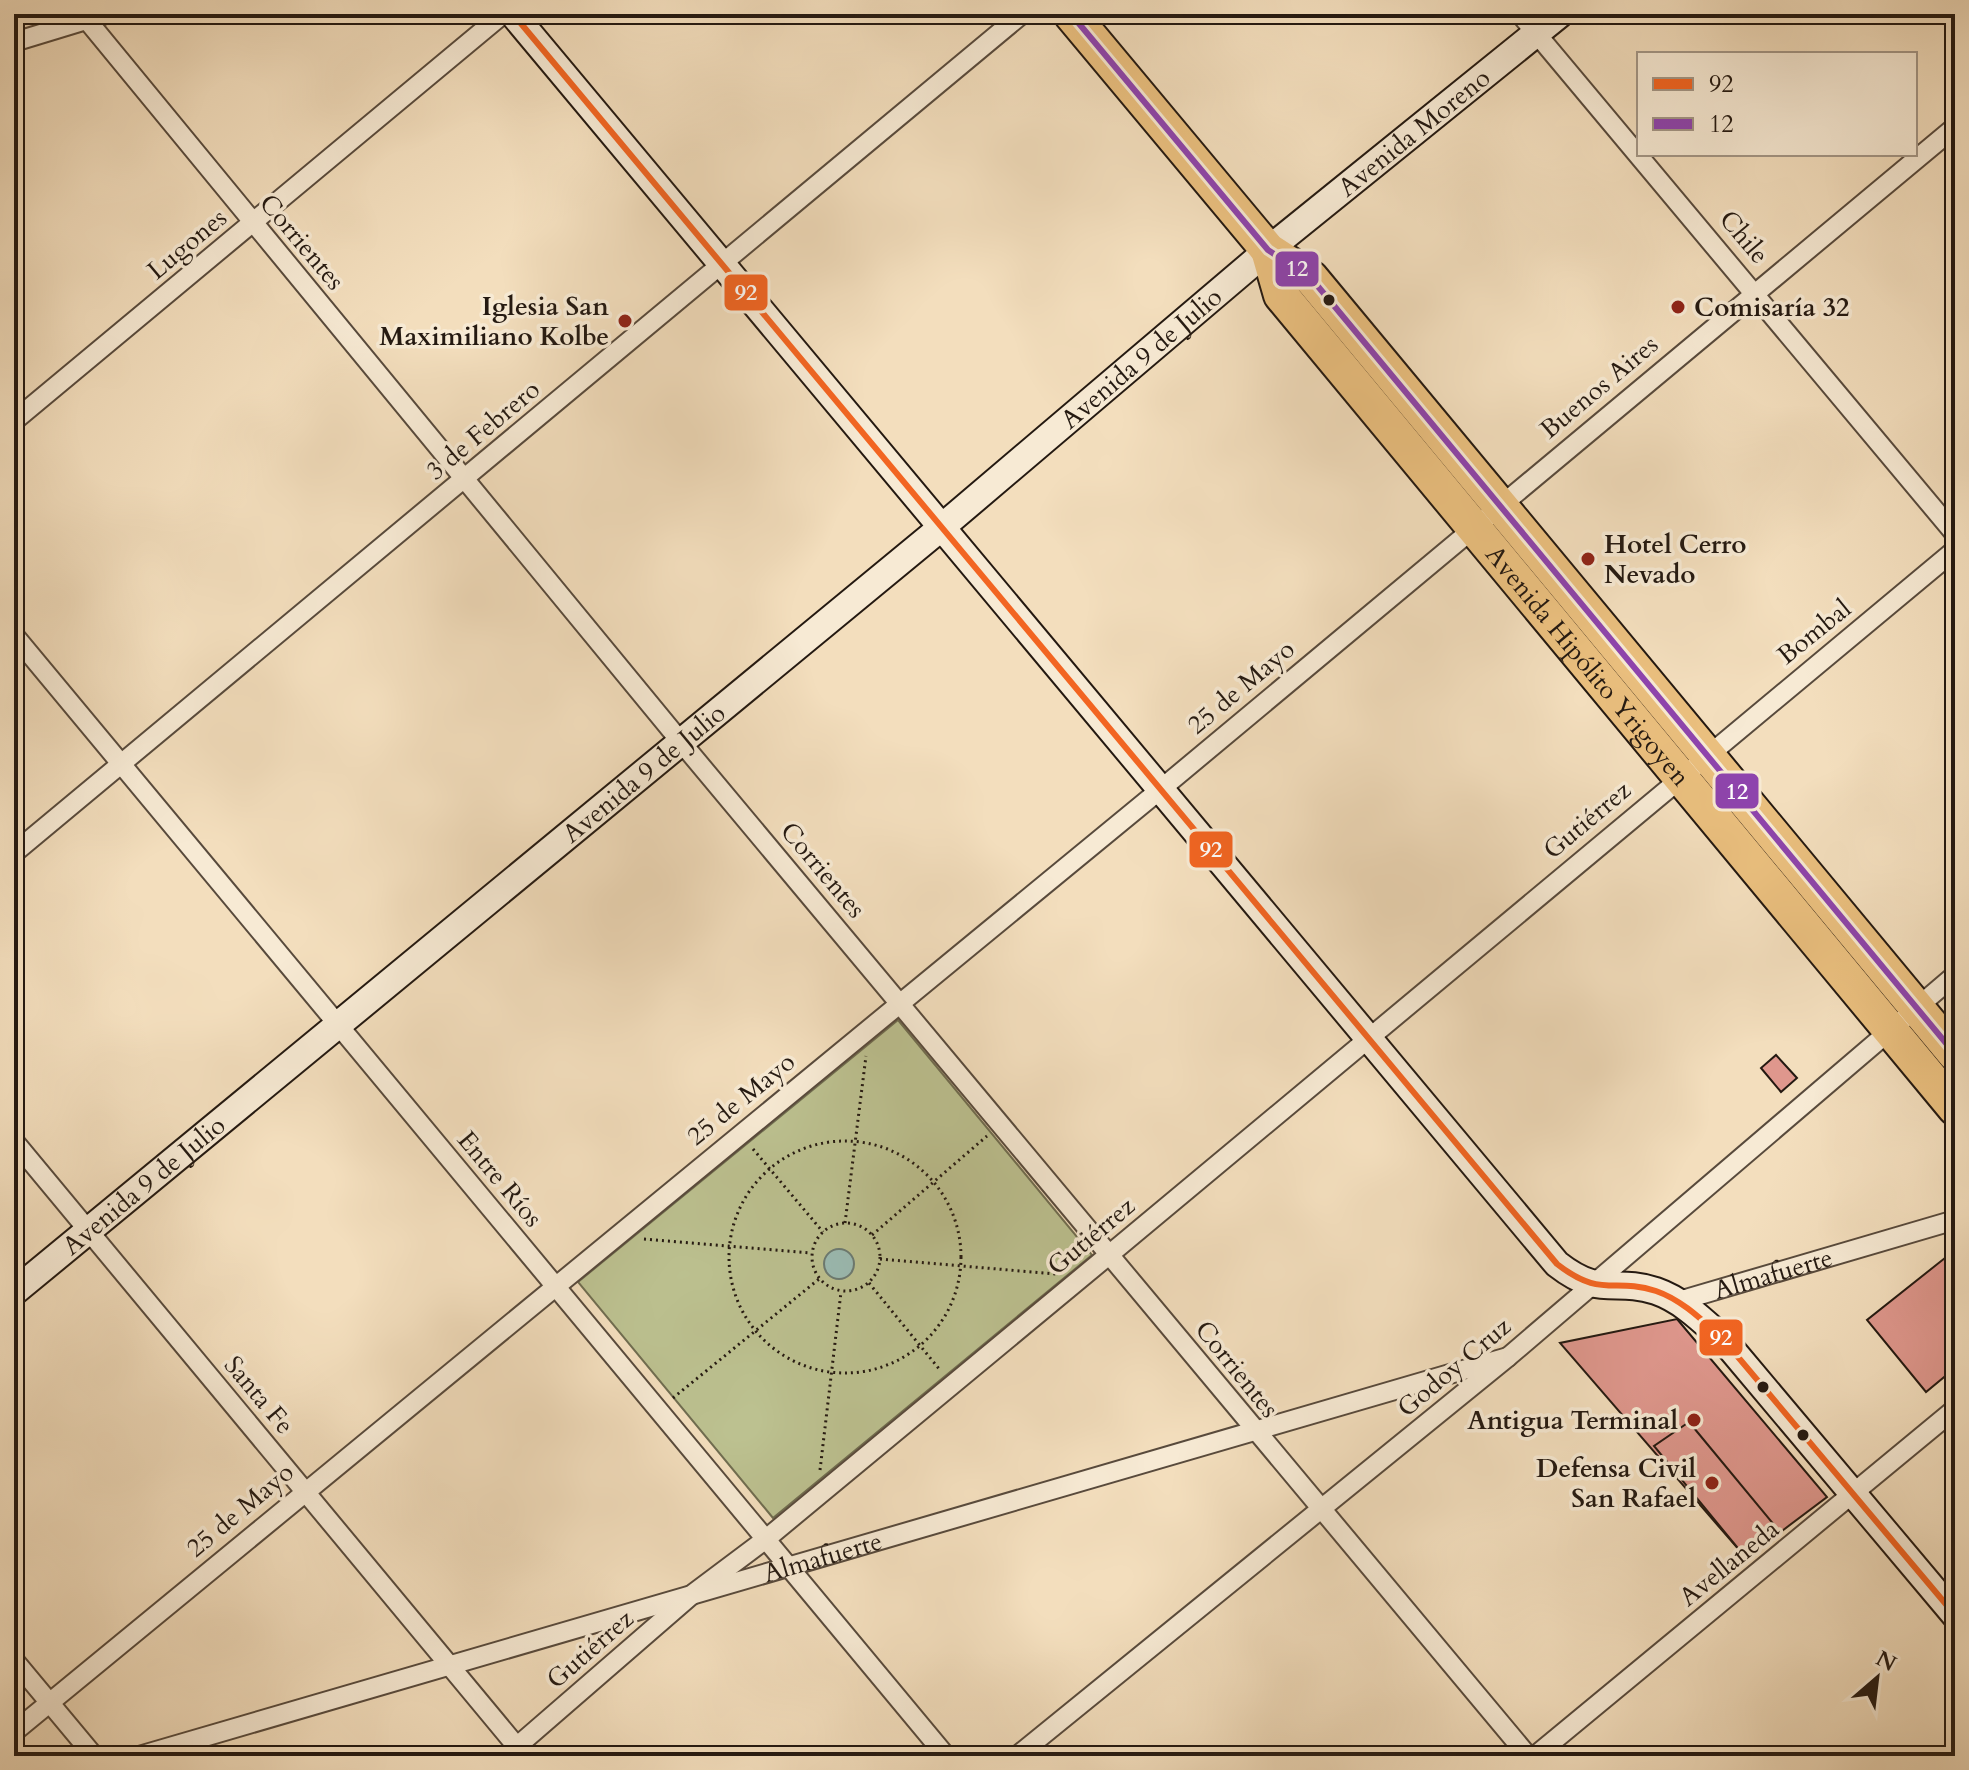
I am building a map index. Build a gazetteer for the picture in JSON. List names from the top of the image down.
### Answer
{
  "streets": {
    "highway": ["Avenida Hipólito Yrigoyen"],
    "street": [
      "Avenida Moreno",
      "Chile",
      "Corrientes",
      "Lugones",
      "Avenida 9 de Julio",
      "Buenos Aires",
      "3 de Febrero",
      "Bombal",
      "25 de Mayo",
      "Gutiérrez",
      "Entre Ríos",
      "Almafuerte",
      "Godoy Cruz",
      "Santa Fe",
      "Avellaneda"
    ]
  },
  "crossings": [
    ["Avenida Moreno", "Chile"],
    ["Avenida Moreno", "Avenida 9 de Julio"],
    ["Avenida Moreno", "Avenida Hipólito Yrigoyen"],
    ["Chile", "Buenos Aires"],
    ["Corrientes", "Lugones"],
    ["Corrientes", "Avenida 9 de Julio"],
    ["Corrientes", "3 de Febrero"],
    ["Corrientes", "25 de Mayo"],
    ["Corrientes", "Gutiérrez"],
    ["Corrientes", "Almafuerte"],
    ["Corrientes", "Godoy Cruz"],
    ["Avenida 9 de Julio", "Avenida Hipólito Yrigoyen"],
    ["Avenida 9 de Julio", "Entre Ríos"],
    ["Avenida 9 de Julio", "Santa Fe"],
    ["Buenos Aires", "Avenida Hipólito Yrigoyen"],
    ["Buenos Aires", "25 de Mayo"],
    ["3 de Febrero", "Entre Ríos"],
    ["Bombal", "Avenida Hipólito Yrigoyen"],
    ["Bombal", "Gutiérrez"],
    ["Avenida Hipólito Yrigoyen", "25 de Mayo"],
    ["Avenida Hipólito Yrigoyen", "Gutiérrez"],
    ["Avenida Hipólito Yrigoyen", "Godoy Cruz"],
    ["25 de Mayo", "Entre Ríos"],
    ["25 de Mayo", "Santa Fe"],
    ["Gutiérrez", "Entre Ríos"],
    ["Gutiérrez", "Almafuerte"],
    ["Gutiérrez", "Santa Fe"],
    ["Entre Ríos", "Almafuerte"],
    ["Almafuerte", "Godoy Cruz"],
    ["Almafuerte", "Santa Fe"]
  ],
  "places": [
    "Comisaría 32",
    "Iglesia San Maximiliano Kolbe",
    "Hotel Cerro Nevado",
    "Antigua Terminal",
    "Defensa Civil San Rafael"
  ],
  "lines": ["transit line 92", "transit line 12"],
  "legend": ["92", "12"],
  "north": "top right"
}
